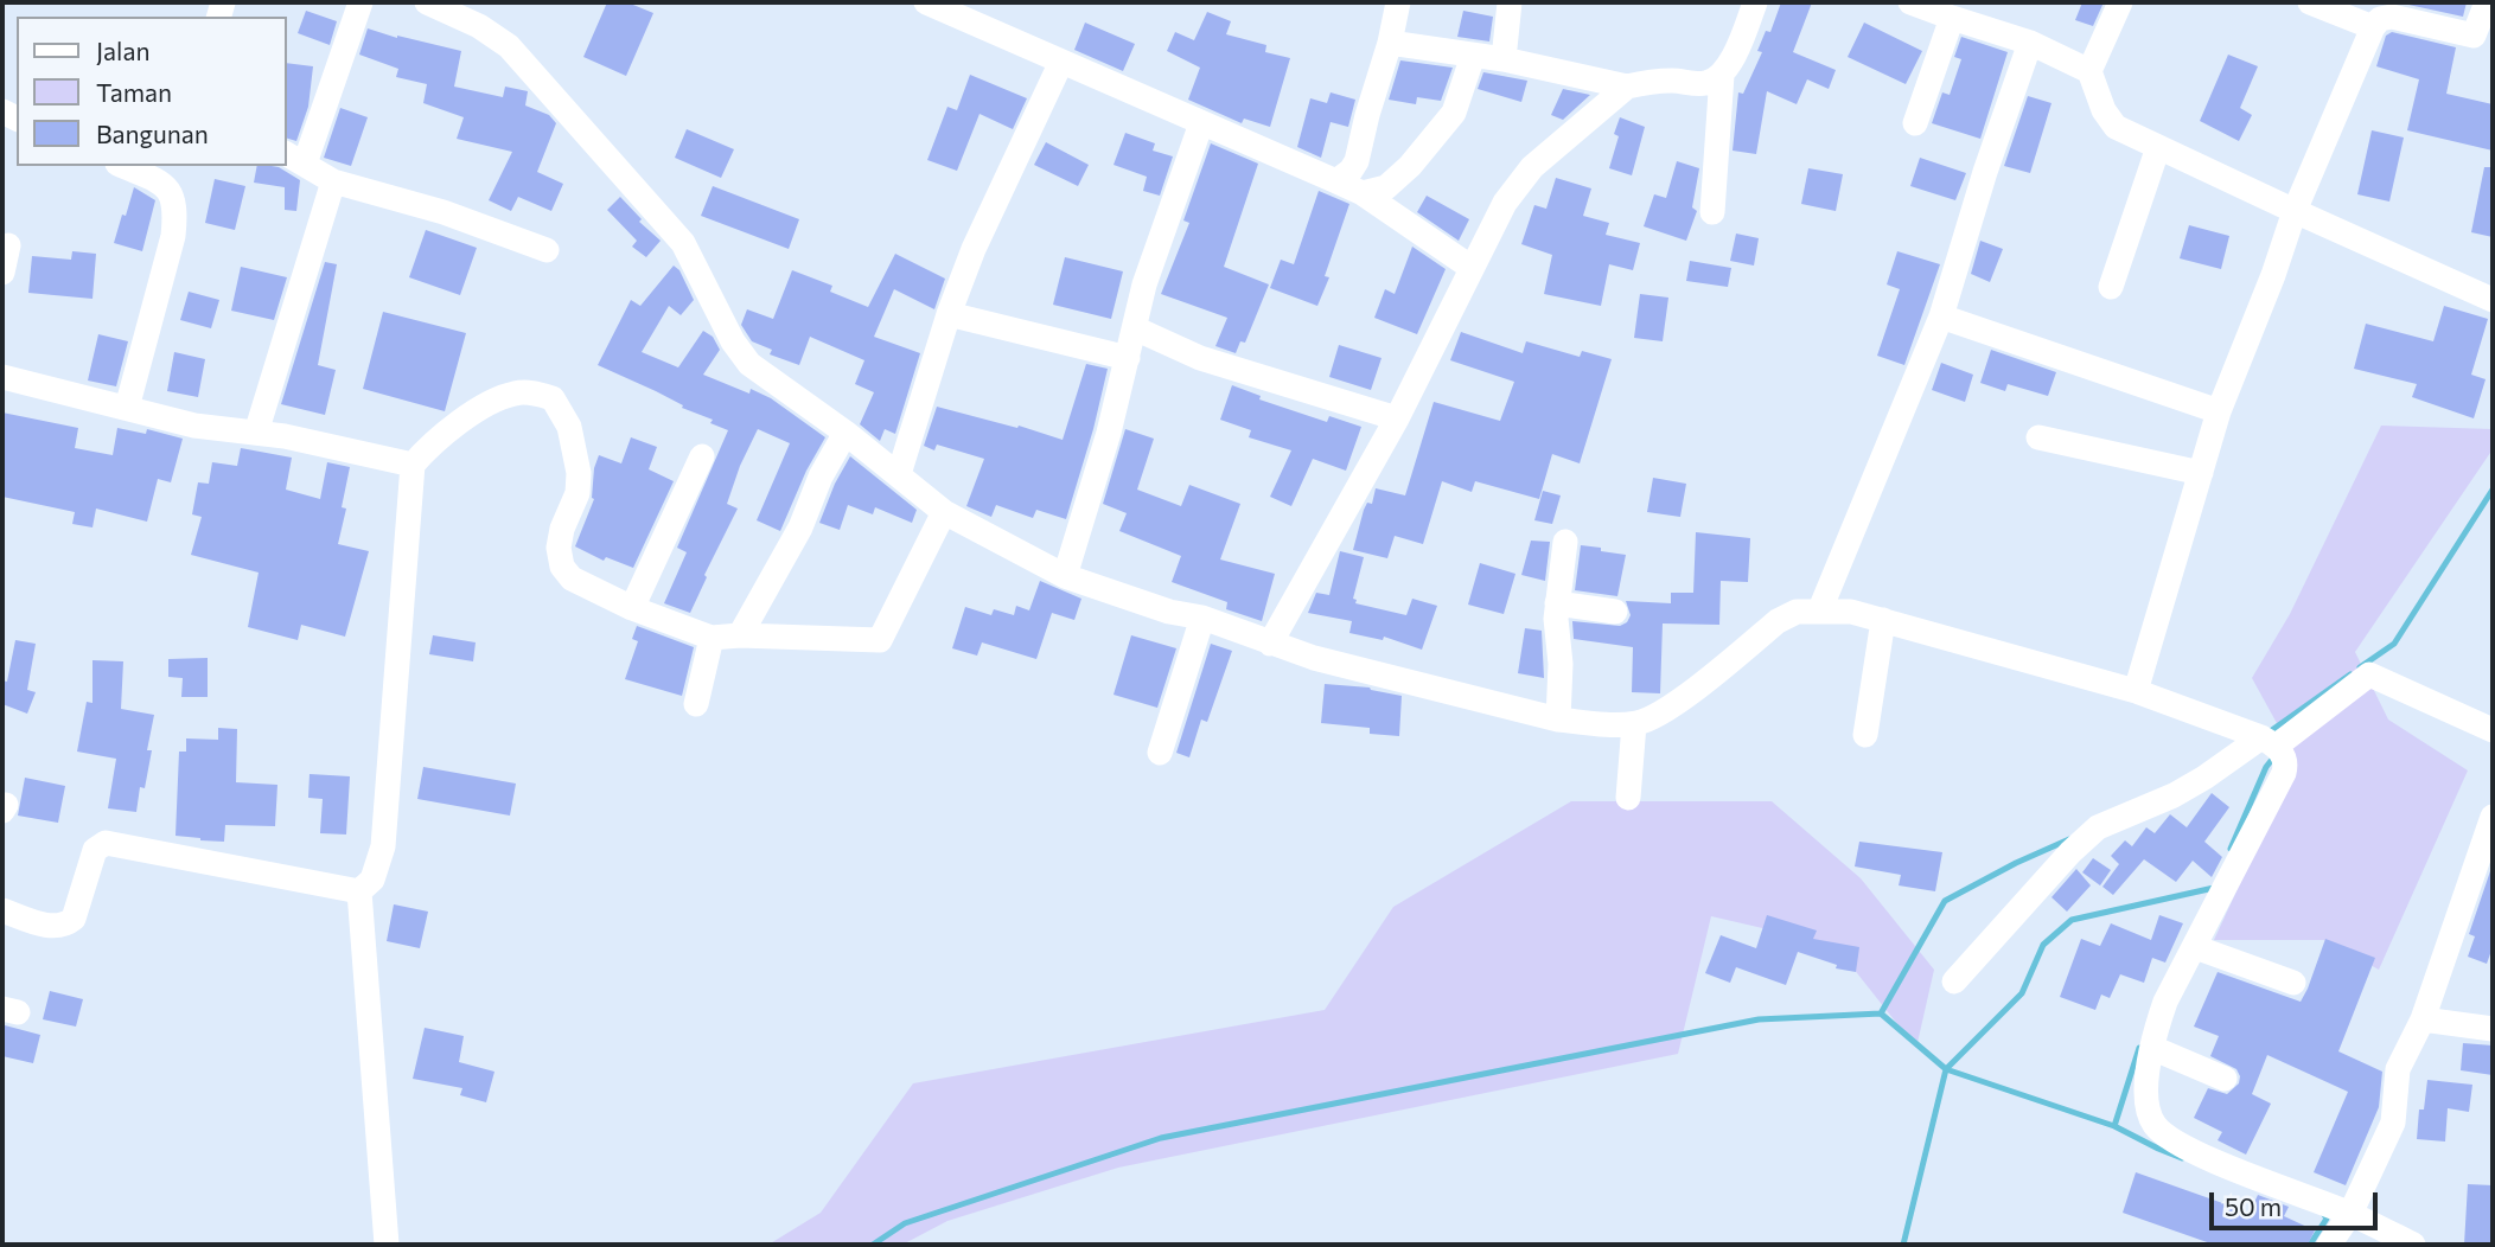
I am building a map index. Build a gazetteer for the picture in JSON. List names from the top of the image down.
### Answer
{
  "legend": ["Jalan", "Taman", "Bangunan"],
  "scale_bar": "50 m"
}
